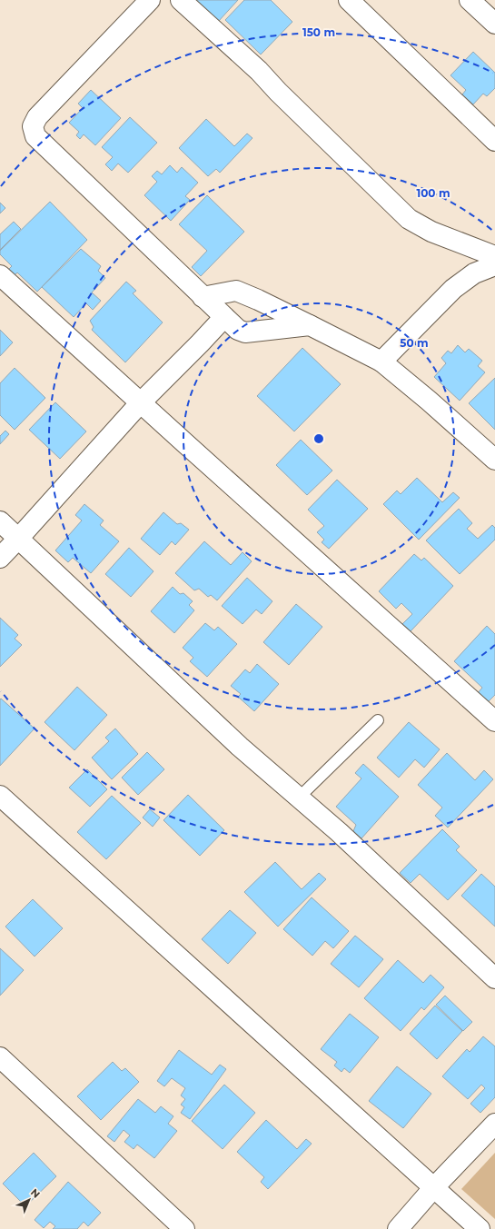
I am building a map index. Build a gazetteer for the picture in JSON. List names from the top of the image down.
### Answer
{
  "north": "top right",
  "rings": ["150 m", "100 m", "50 m"]
}
